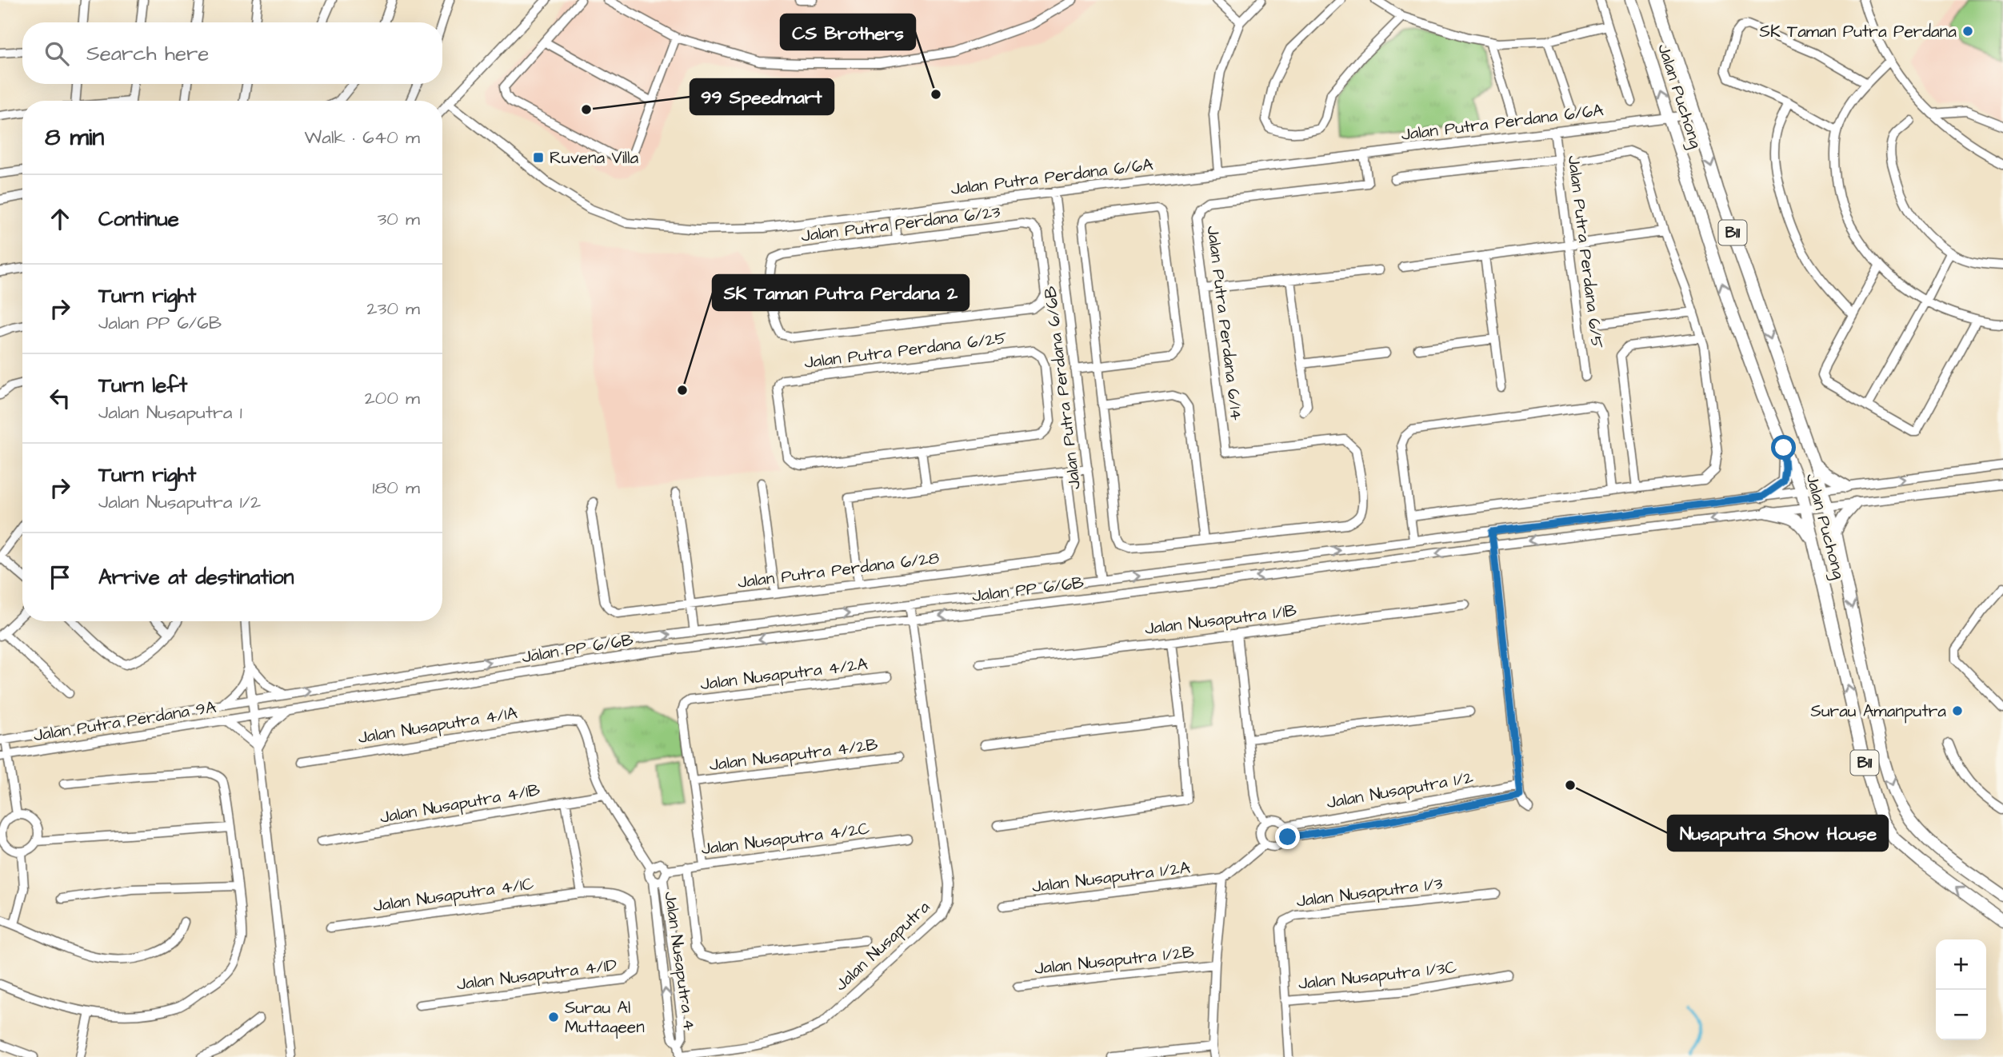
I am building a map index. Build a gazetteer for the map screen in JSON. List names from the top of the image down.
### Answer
{
  "streets": {
    "main road": ["Jalan Puchong", "B11"],
    "street": [
      "Jalan Putra Perdana 6/6A",
      "Jalan Putra Perdana 6/23",
      "Jalan Putra Perdana 6/5",
      "Jalan Putra Perdana 6/14",
      "Jalan Putra Perdana 6/25",
      "Jalan Putra Perdana 6/6B",
      "Jalan Putra Perdana 6/28",
      "Jalan PP 6/6B",
      "Jalan Nusaputra 1/1B",
      "Jalan Nusaputra 4/2A",
      "Jalan Putra Perdana 9A",
      "Jalan Nusaputra 4/1A",
      "Jalan Nusaputra 4/2B",
      "Jalan Nusaputra 1/2",
      "Jalan Nusaputra 4/1B",
      "Jalan Nusaputra 4/2C",
      "Jalan Nusaputra 1/2A",
      "Jalan Nusaputra 1/3",
      "Jalan Nusaputra 4/1C",
      "Jalan Nusaputra",
      "Jalan Nusaputra 1/2B",
      "Jalan Nusaputra 4",
      "Jalan Nusaputra 4/1D",
      "Jalan Nusaputra 1/3C"
    ]
  },
  "crossings": [
    ["Jalan Puchong", "Jalan Putra Perdana 6/6A"],
    ["Jalan Puchong", "Jalan PP 6/6B"],
    ["Jalan Putra Perdana 6/6A", "Jalan Putra Perdana 6/5"],
    ["Jalan Putra Perdana 6/6A", "Jalan Putra Perdana 6/14"],
    ["Jalan Putra Perdana 6/6A", "Jalan Putra Perdana 6/6B"],
    ["Jalan Putra Perdana 6/6B", "Jalan PP 6/6B"],
    ["Jalan PP 6/6B", "Jalan Putra Perdana 9A"],
    ["Jalan PP 6/6B", "Jalan Nusaputra"],
    ["Jalan Nusaputra 4/2A", "Jalan Nusaputra 4/2B"],
    ["Jalan Nusaputra 4/1A", "Jalan Nusaputra 4/1B"],
    ["Jalan Nusaputra 4/2C", "Jalan Nusaputra 4"],
    ["Jalan Nusaputra 1/3", "Jalan Nusaputra 1/3C"],
    ["Jalan Nusaputra 4/1C", "Jalan Nusaputra 4/1D"],
    ["Jalan Nusaputra", "Jalan Nusaputra 4"]
  ],
  "places": {
    "other": [
      "SK Taman Putra Perdana",
      "CS Brothers",
      "99 Speedmart",
      "SK Taman Putra Perdana 2",
      "Surau Amanputra",
      "Nusaputra Show House",
      "Surau Al Muttaqeen"
    ],
    "transit": ["Ruvena Villa"]
  },
  "page": {
    "search": "Search here",
    "heading": ["8 min", "Walk · 640 m"],
    "list": [
      ["Continue", "30 m"],
      ["Turn right", "Jalan PP 6/6B", "230 m"],
      ["Turn left", "Jalan Nusaputra 1", "200 m"],
      ["Turn right", "Jalan Nusaputra 1/2", "180 m"],
      "Arrive at destination"
    ],
    "map_buttons": ["+", "−"]
  }
}
